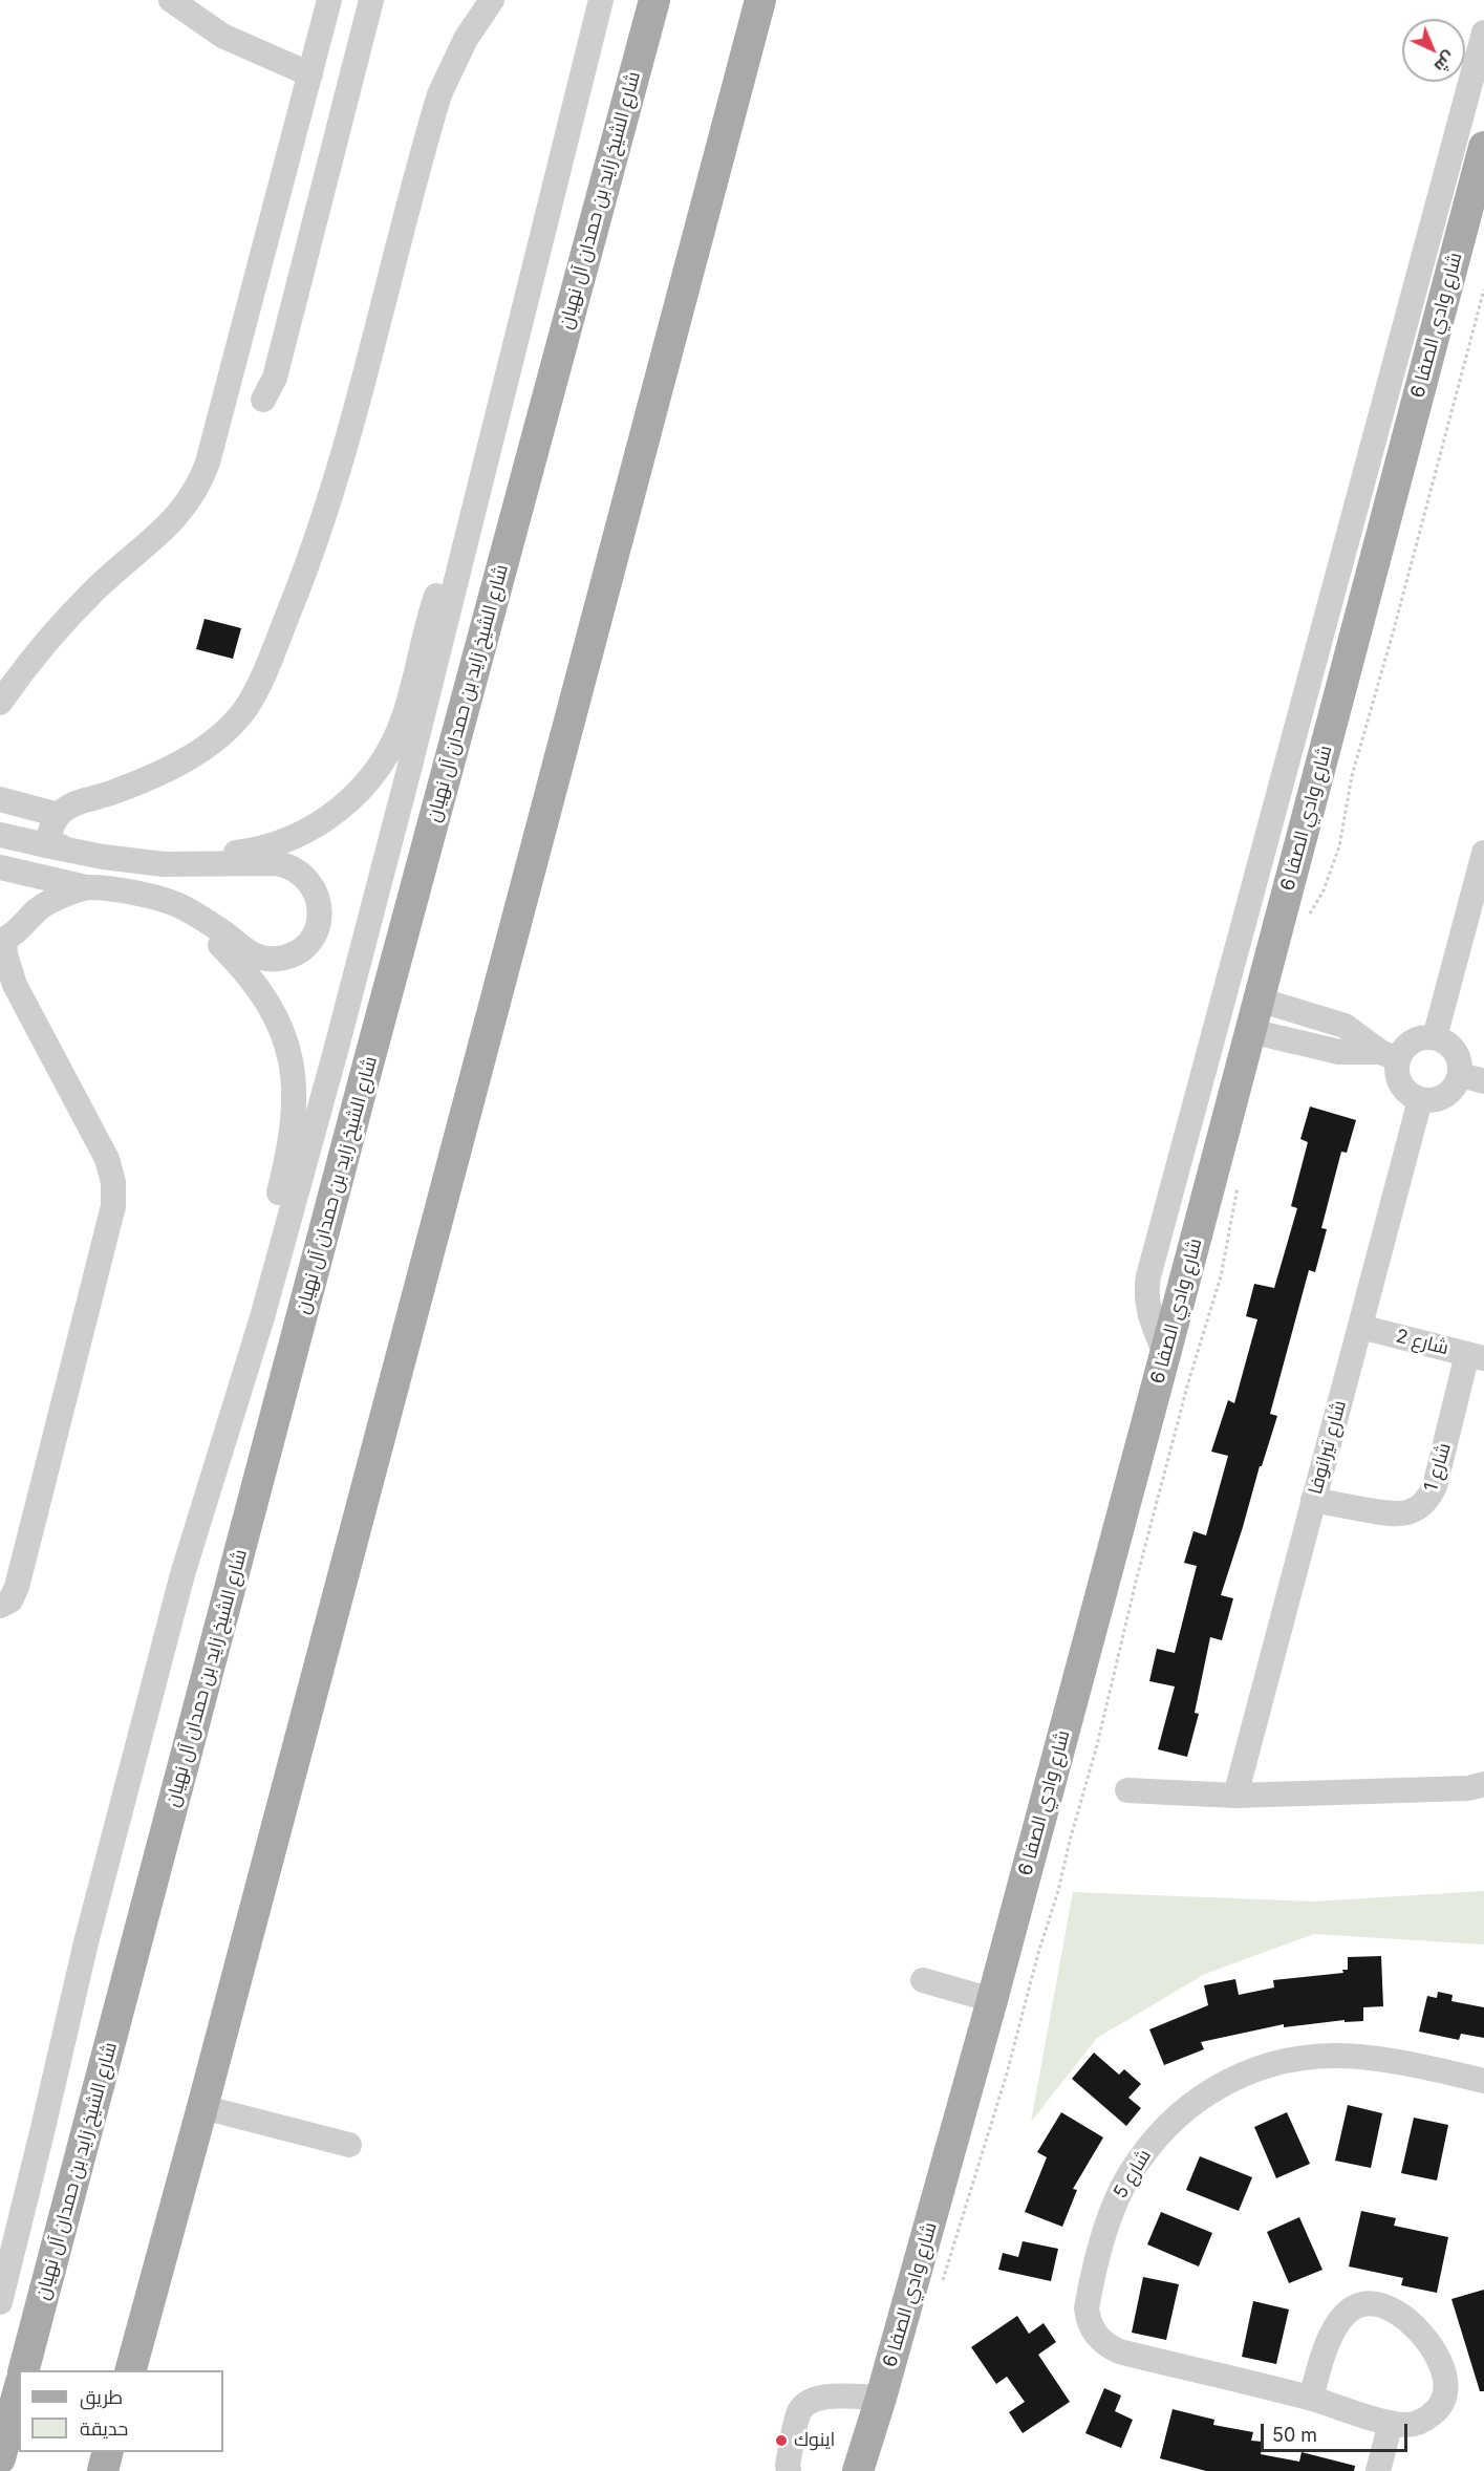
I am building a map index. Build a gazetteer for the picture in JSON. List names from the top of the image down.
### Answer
{
  "streets": {
    "main road": ["شارع الشيخ زايد بن حمدان آل نهيان", "شارع وادي الصفا 6"],
    "street": [
      "شارع 2",
      "شارع تيرانوفا",
      "شارع 1",
      "شارع 5"
    ]
  },
  "crossings": [
    ["شارع 2", "شارع تيرانوفا"],
    ["شارع 2", "شارع 1"],
    ["شارع تيرانوفا", "شارع 1"]
  ],
  "places": ["اينوك"],
  "legend": ["طريق", "حديقة"],
  "scale_bar": "50 m",
  "north": "bottom right"
}
